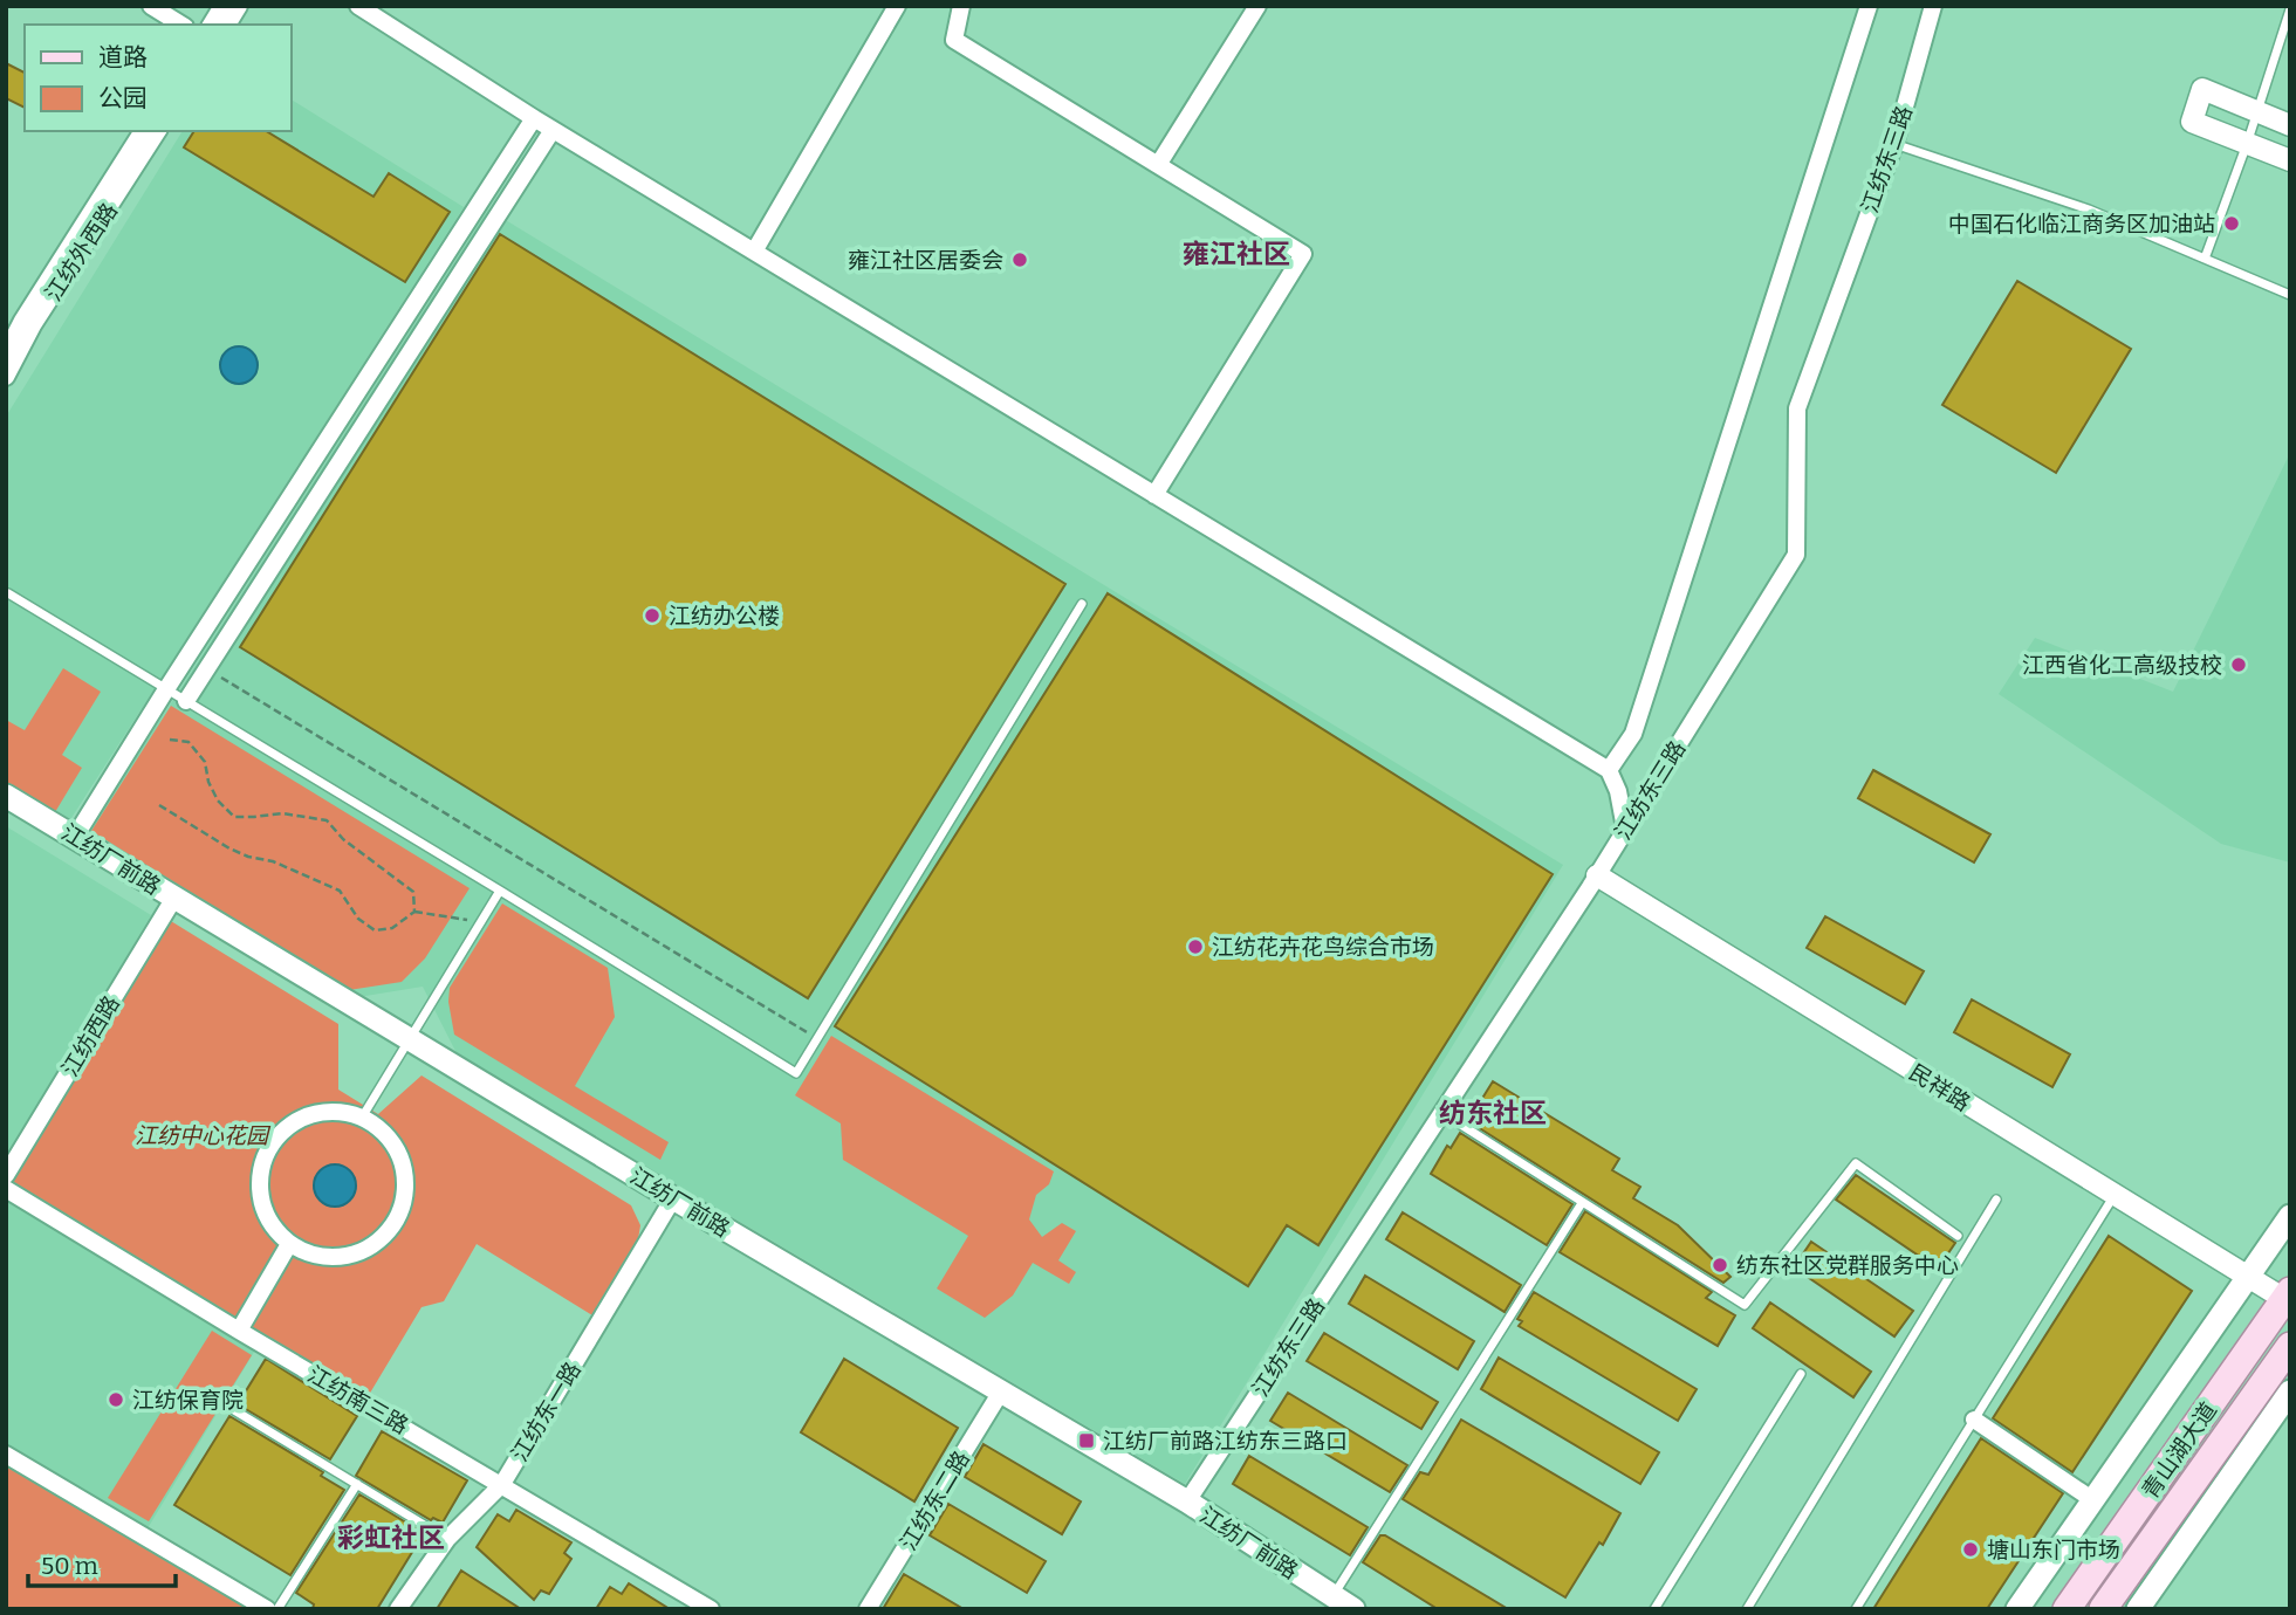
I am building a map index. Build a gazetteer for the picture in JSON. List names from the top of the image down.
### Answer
{
  "streets": {
    "main road": ["江纺厂前路", "青山湖大道"],
    "street": [
      "江纺东三路",
      "江纺外西路",
      "江纺西路",
      "民祥路",
      "江纺南三路",
      "江纺东一路",
      "江纺东二路"
    ]
  },
  "crossings": [
    ["江纺东三路", "江纺厂前路"],
    ["江纺东三路", "民祥路"],
    ["江纺厂前路", "江纺西路"],
    ["江纺厂前路", "江纺东一路"],
    ["江纺厂前路", "江纺东二路"],
    ["民祥路", "青山湖大道"],
    ["江纺南三路", "江纺东一路"]
  ],
  "districts": ["雍江社区", "纺东社区", "彩虹社区"],
  "parks": ["江纺中心花园"],
  "places": {
    "other": [
      "中国石化临江商务区加油站",
      "雍江社区居委会",
      "江纺办公楼",
      "江西省化工高级技校",
      "江纺花卉花鸟综合市场",
      "纺东社区党群服务中心",
      "江纺保育院",
      "塘山东门市场"
    ],
    "transit": ["江纺厂前路江纺东三路口"]
  },
  "legend": ["道路", "公园"],
  "scale_bar": "50 m"
}
